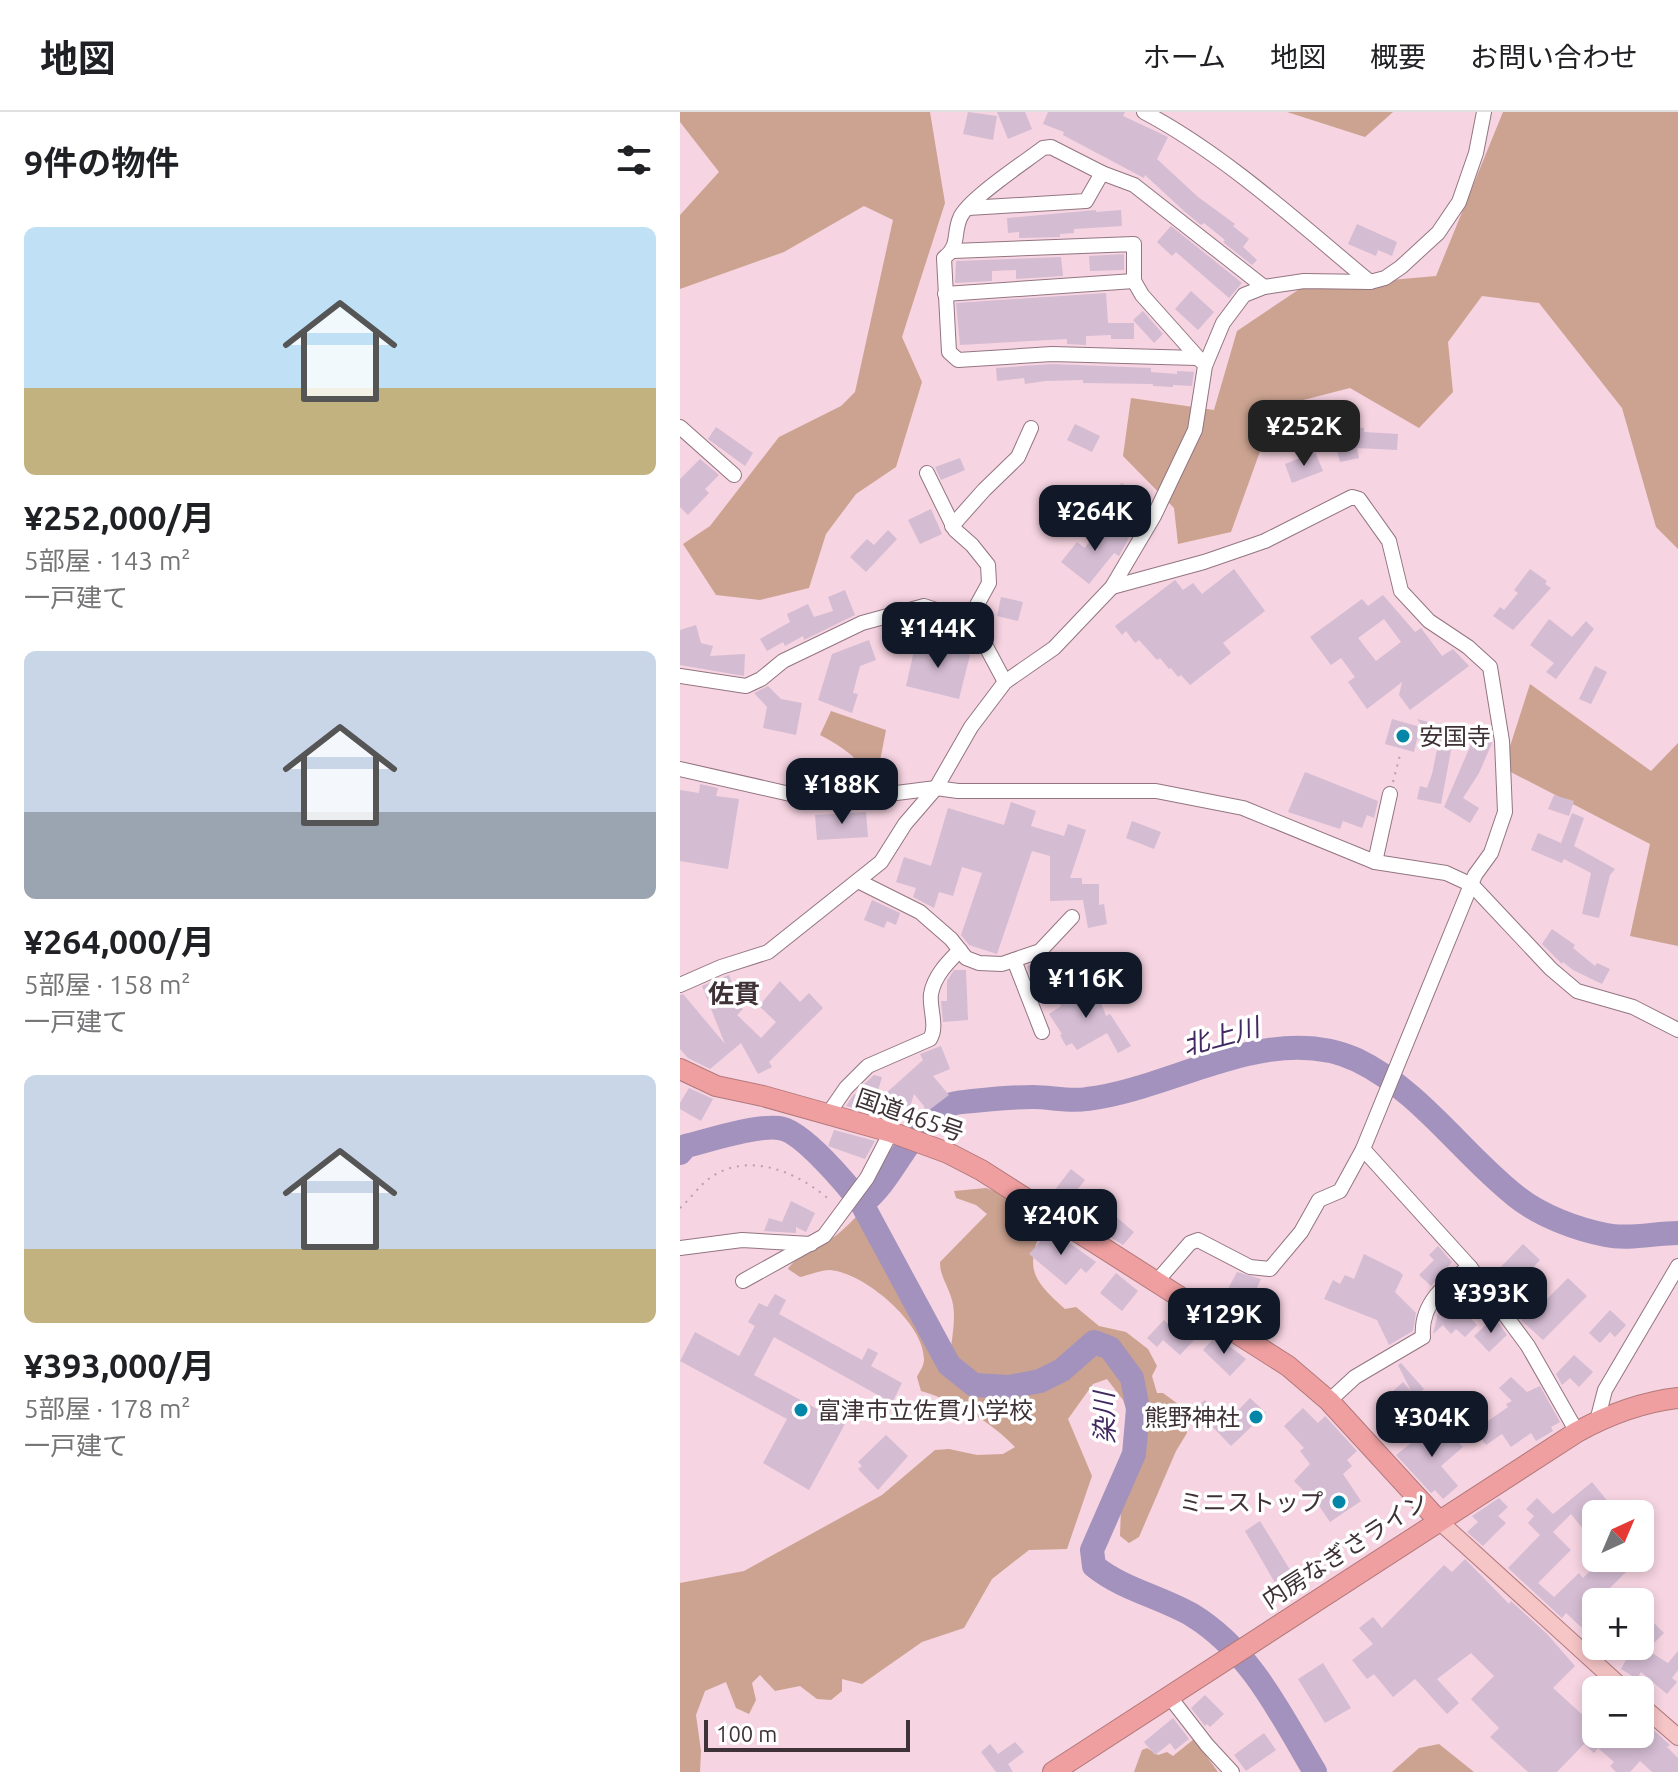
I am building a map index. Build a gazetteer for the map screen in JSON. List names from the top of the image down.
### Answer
{
  "streets": {
    "highway": ["国道465号", "内房なぎさライン"]
  },
  "crossings": [
    ["国道465号", "内房なぎさライン"]
  ],
  "districts": ["佐貫"],
  "water": ["北上川", "染川"],
  "places": [
    "安国寺",
    "富津市立佐貫小学校",
    "熊野神社",
    "ミニストップ"
  ],
  "scale_bar": "100 m",
  "north": "top right",
  "page": {
    "header": "地図",
    "nav": [
      "ホーム",
      "地図",
      "概要",
      "お問い合わせ"
    ],
    "heading": "9件の物件",
    "list": [
      {
        "name": "¥252,000/月",
        "note": "5部屋 · 143 m² · 一戸建て"
      },
      {
        "name": "¥264,000/月",
        "note": "5部屋 · 158 m² · 一戸建て"
      },
      {
        "name": "¥393,000/月",
        "note": "5部屋 · 178 m² · 一戸建て"
      }
    ],
    "price": [
      "¥252K",
      "¥264K",
      "¥144K",
      "¥188K",
      "¥116K",
      "¥240K",
      "¥393K",
      "¥129K",
      "¥304K"
    ],
    "map_buttons": ["+", "−"],
    "scale": "100 m"
  }
}
